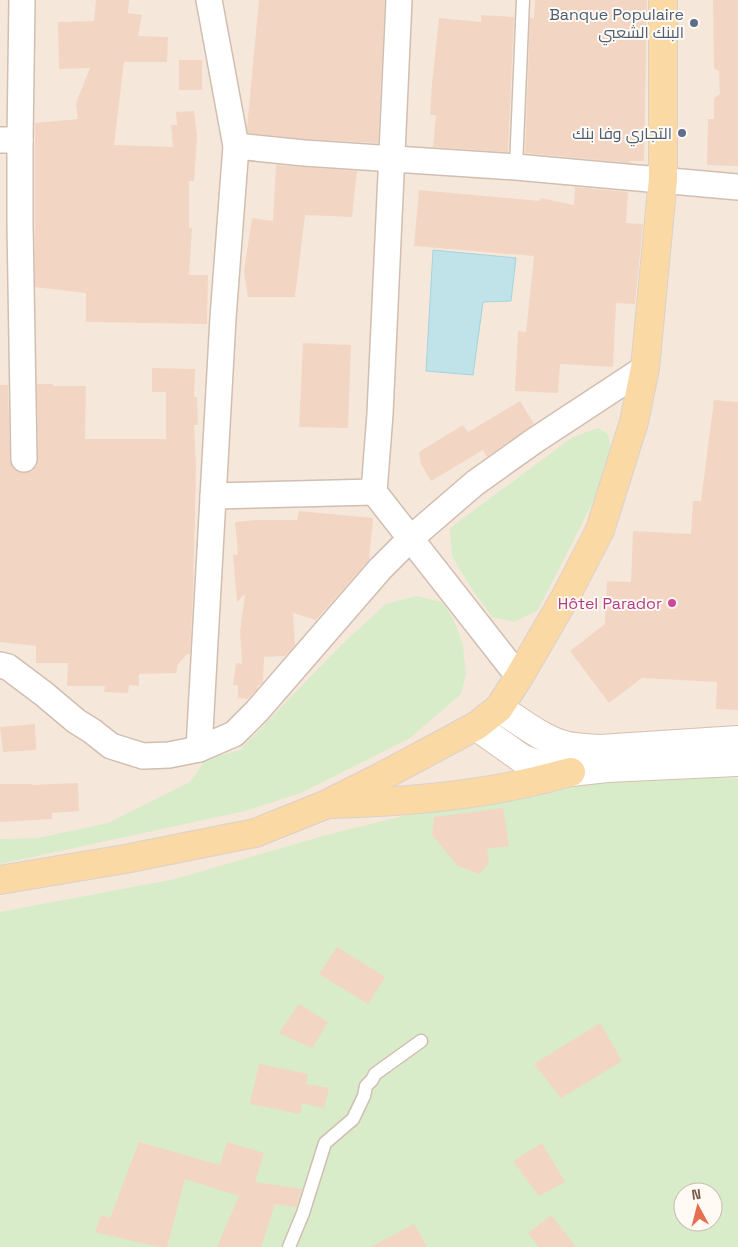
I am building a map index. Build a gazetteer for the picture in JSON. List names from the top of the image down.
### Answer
{
  "places": ["Banque Populaire البنك الشعبي", "التجاري وفا بنك", "Hôtel Parador"],
  "north": "top"
}
